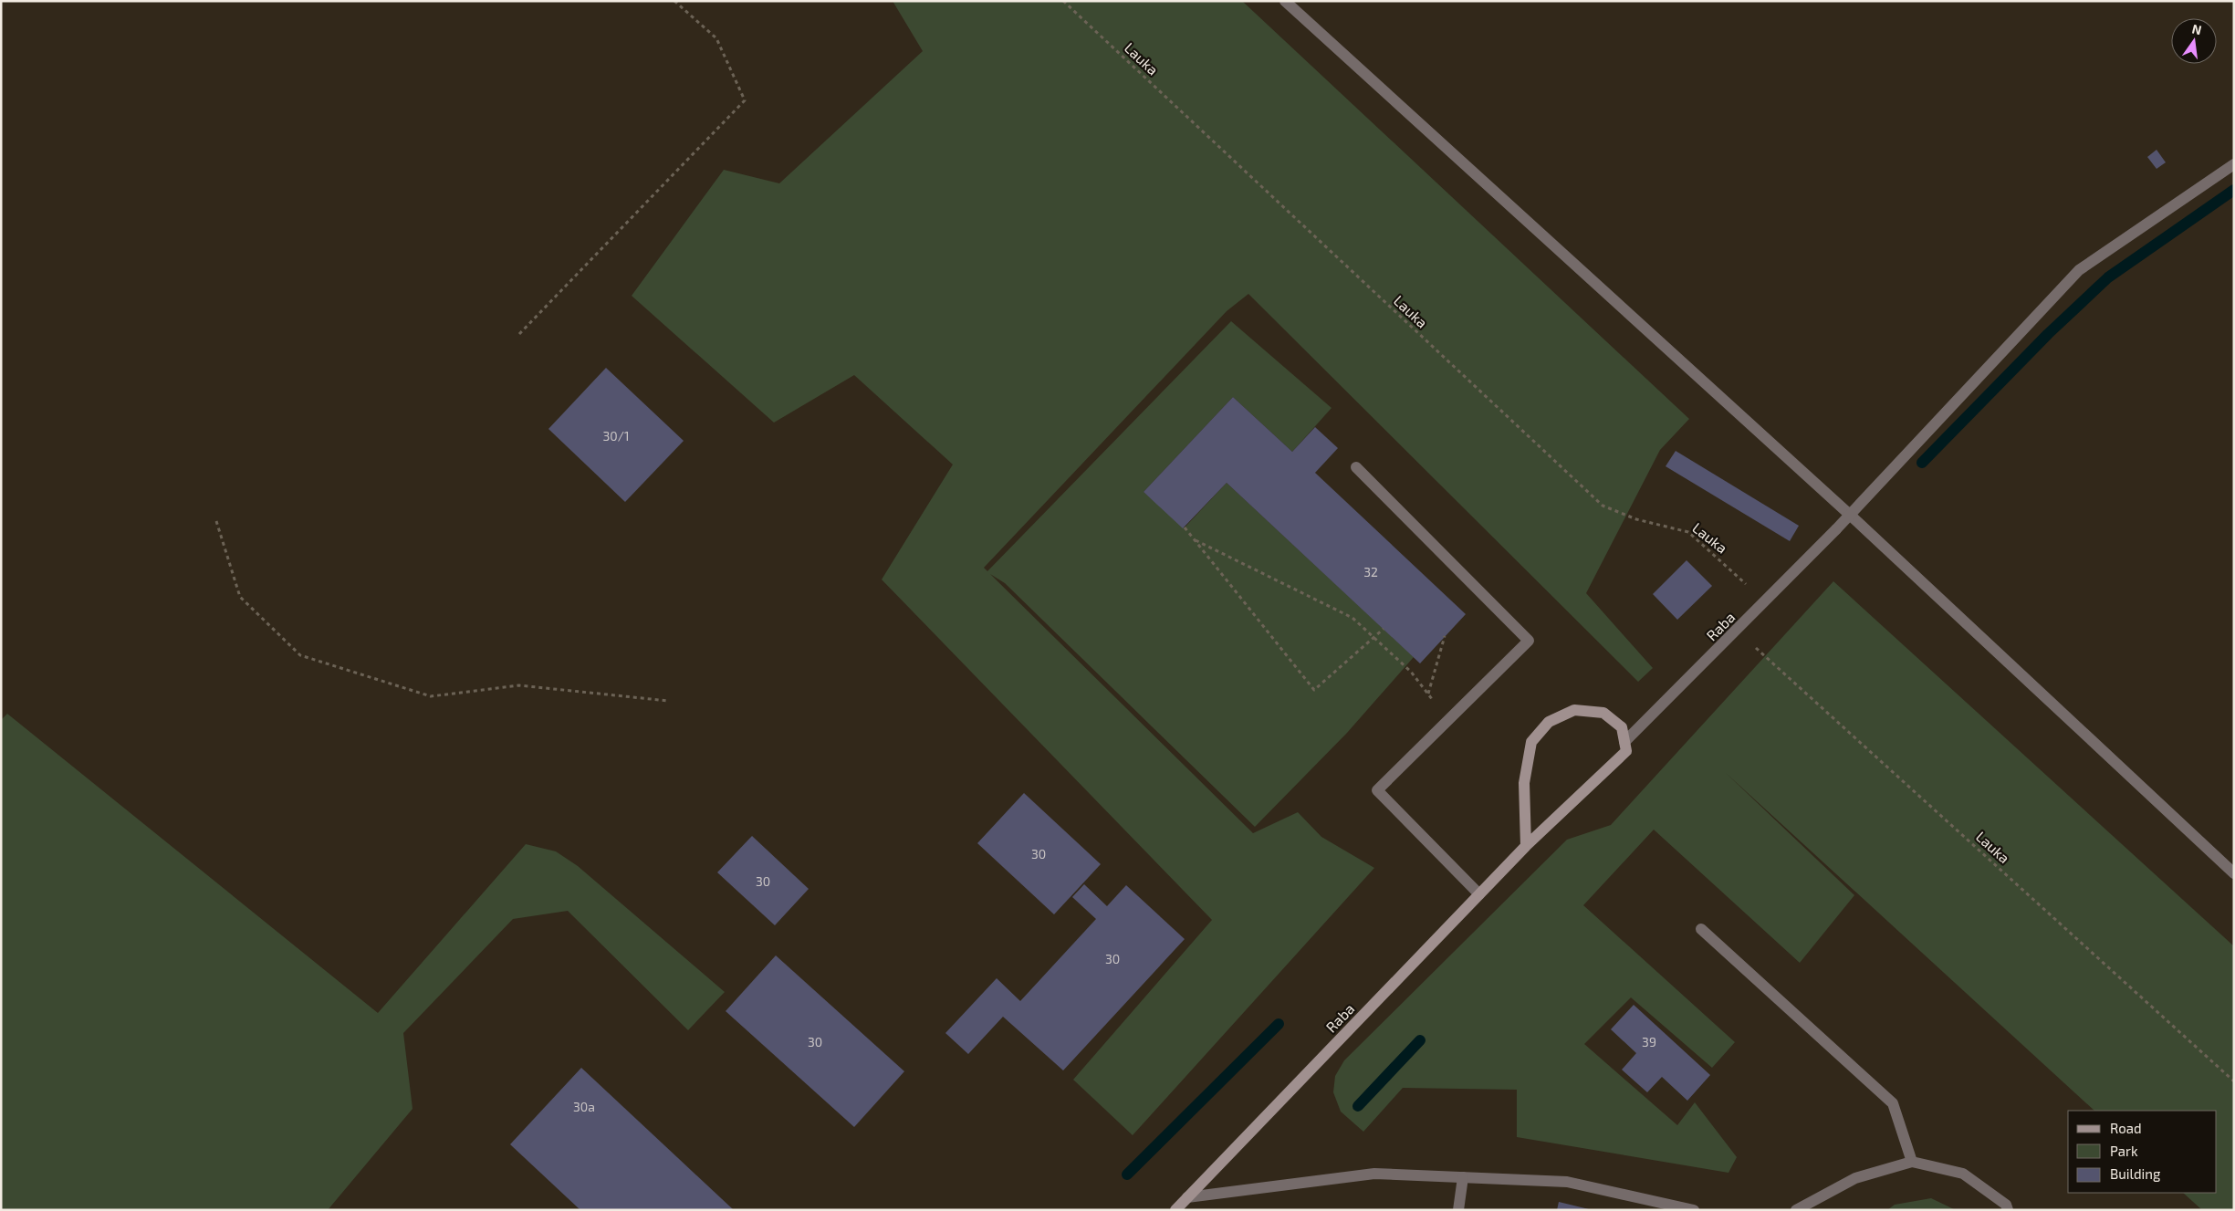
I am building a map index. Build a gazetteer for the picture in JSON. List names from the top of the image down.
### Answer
{
  "streets": {
    "street": ["Raba"],
    "path": ["Lauka"]
  },
  "crossings": [
    ["Lauka", "Raba"]
  ],
  "house_numbers": [
    "30/1",
    "32",
    "30",
    "30",
    "30",
    "30",
    "39",
    "30a"
  ],
  "legend": ["Road", "Park", "Building"],
  "north": "top"
}
